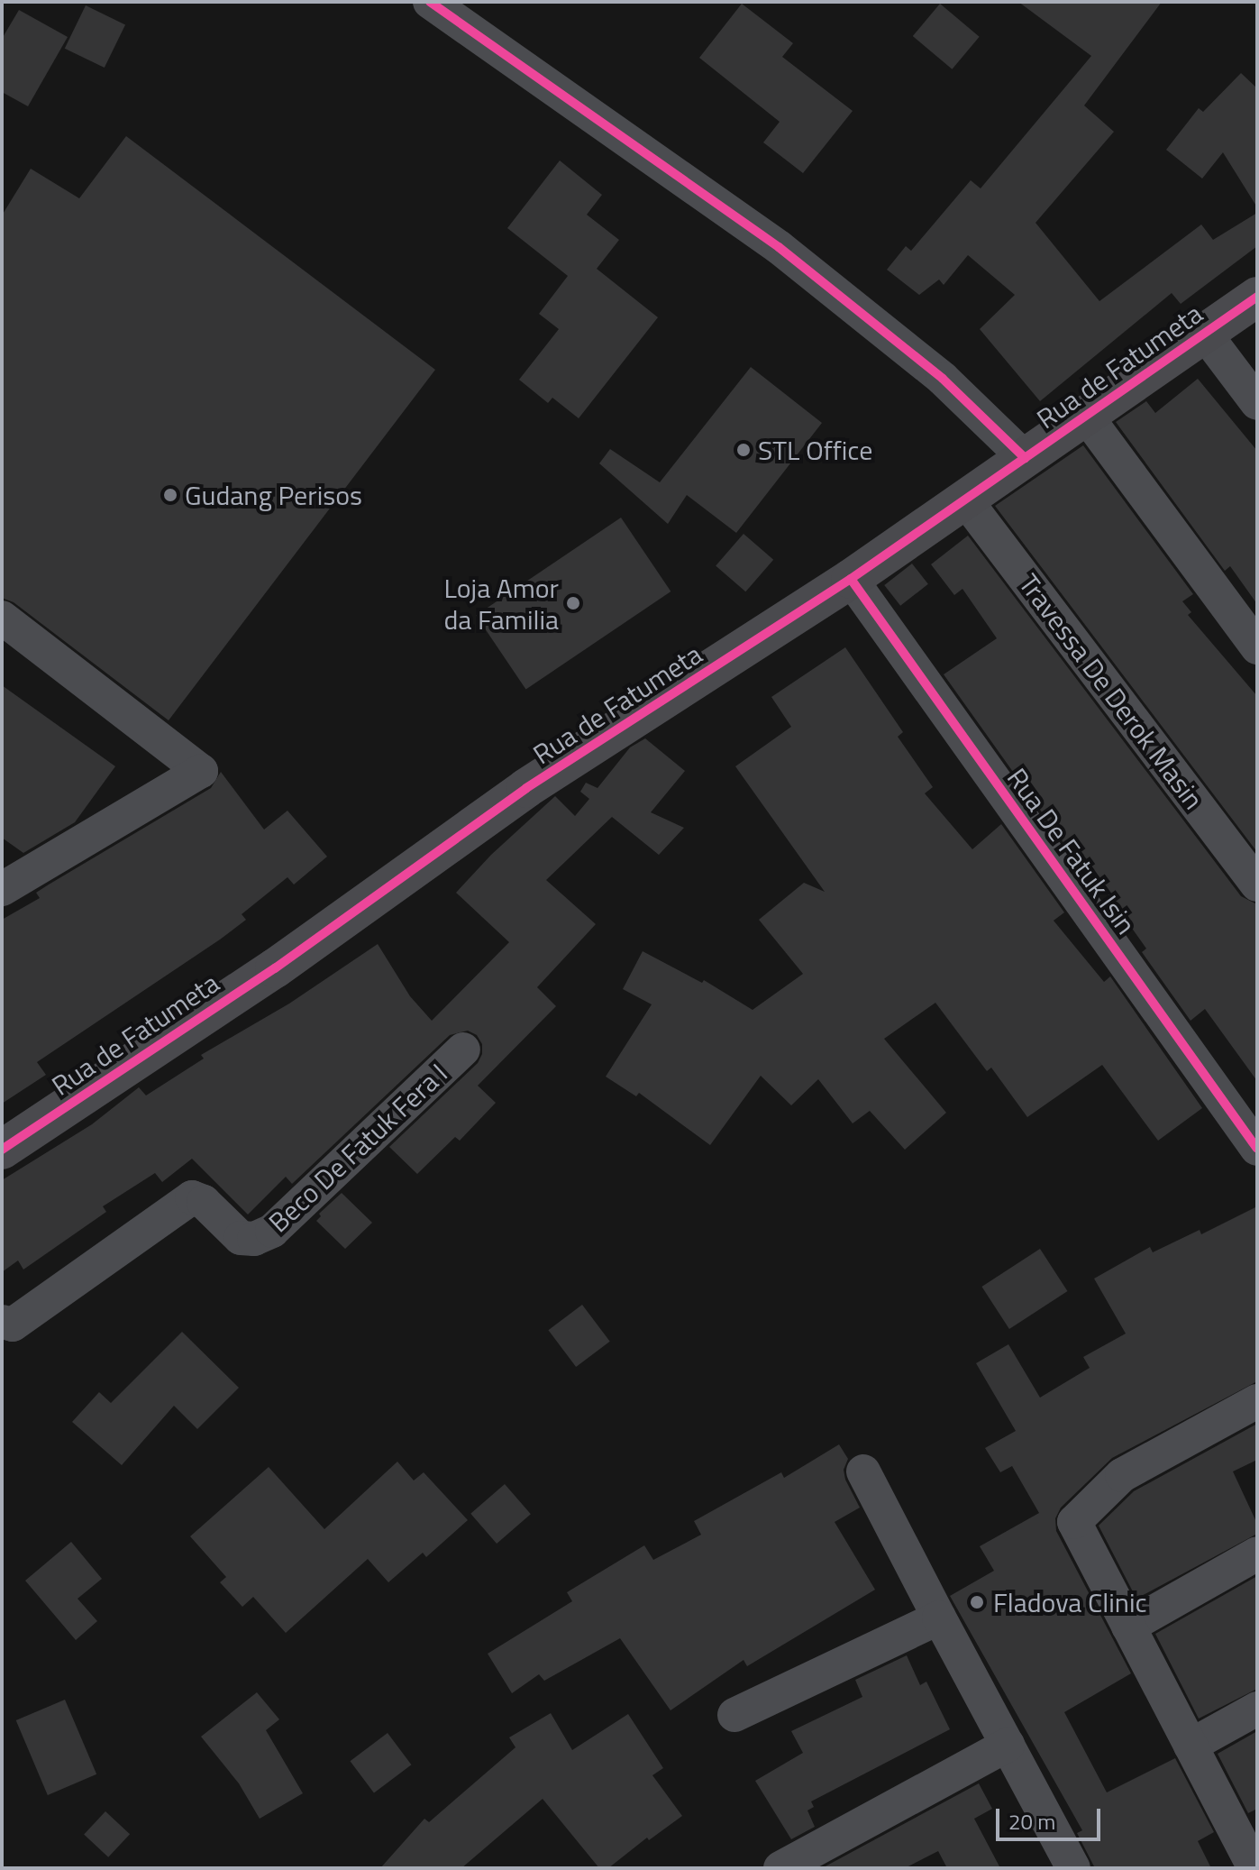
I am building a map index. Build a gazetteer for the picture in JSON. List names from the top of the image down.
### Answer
{
  "streets": {
    "street": [
      "Rua de Fatumeta",
      "Travessa De Derok Masin",
      "Rua De Fatuk Isin",
      "Beco De Fatuk Fera I"
    ]
  },
  "crossings": [
    ["Rua de Fatumeta", "Travessa De Derok Masin"],
    ["Rua de Fatumeta", "Rua De Fatuk Isin"]
  ],
  "places": [
    "STL Office",
    "Gudang Perisos",
    "Loja Amor da Familia",
    "Fladova Clinic"
  ],
  "scale_bar": "20 m"
}
